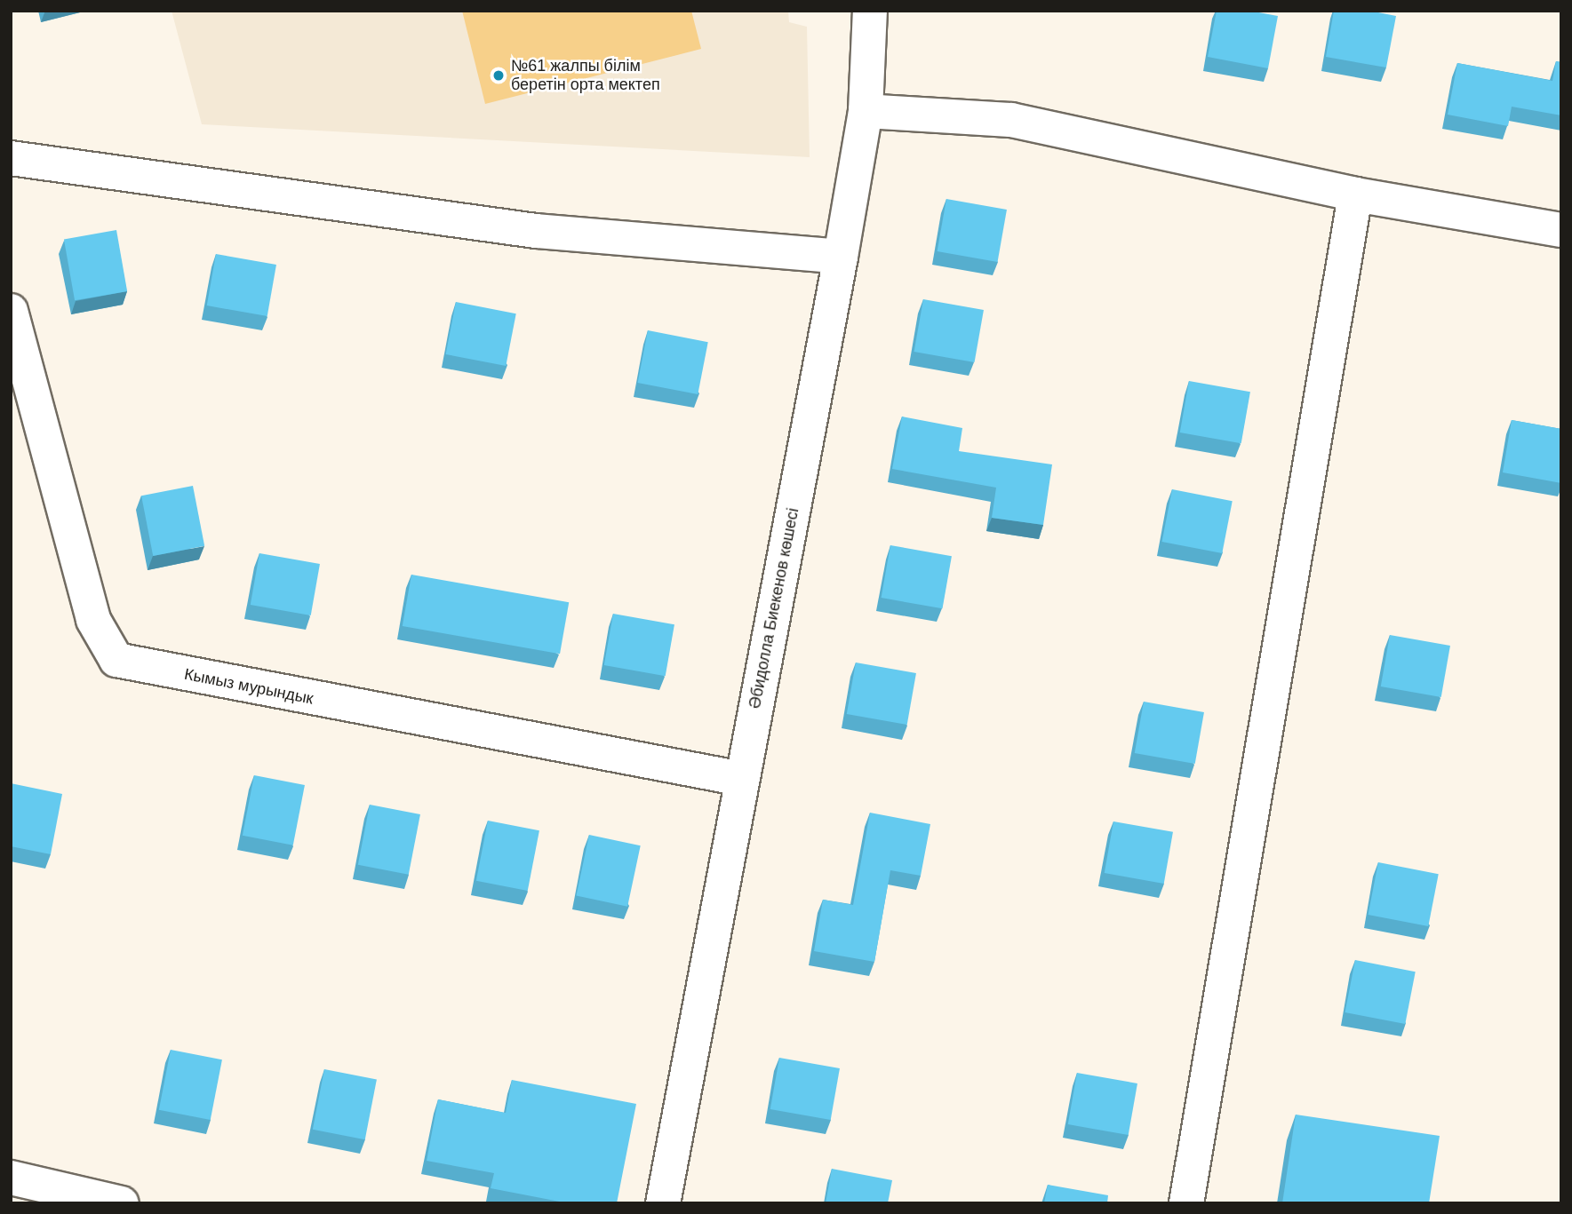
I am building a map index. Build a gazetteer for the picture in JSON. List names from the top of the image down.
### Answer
{
  "streets": {
    "street": ["Әбидолла Биекенов көшесі", "Кымыз мурындык"]
  },
  "crossings": [
    ["Әбидолла Биекенов көшесі", "Кымыз мурындык"]
  ],
  "places": ["№61 жалпы білім беретін орта мектеп"]
}
